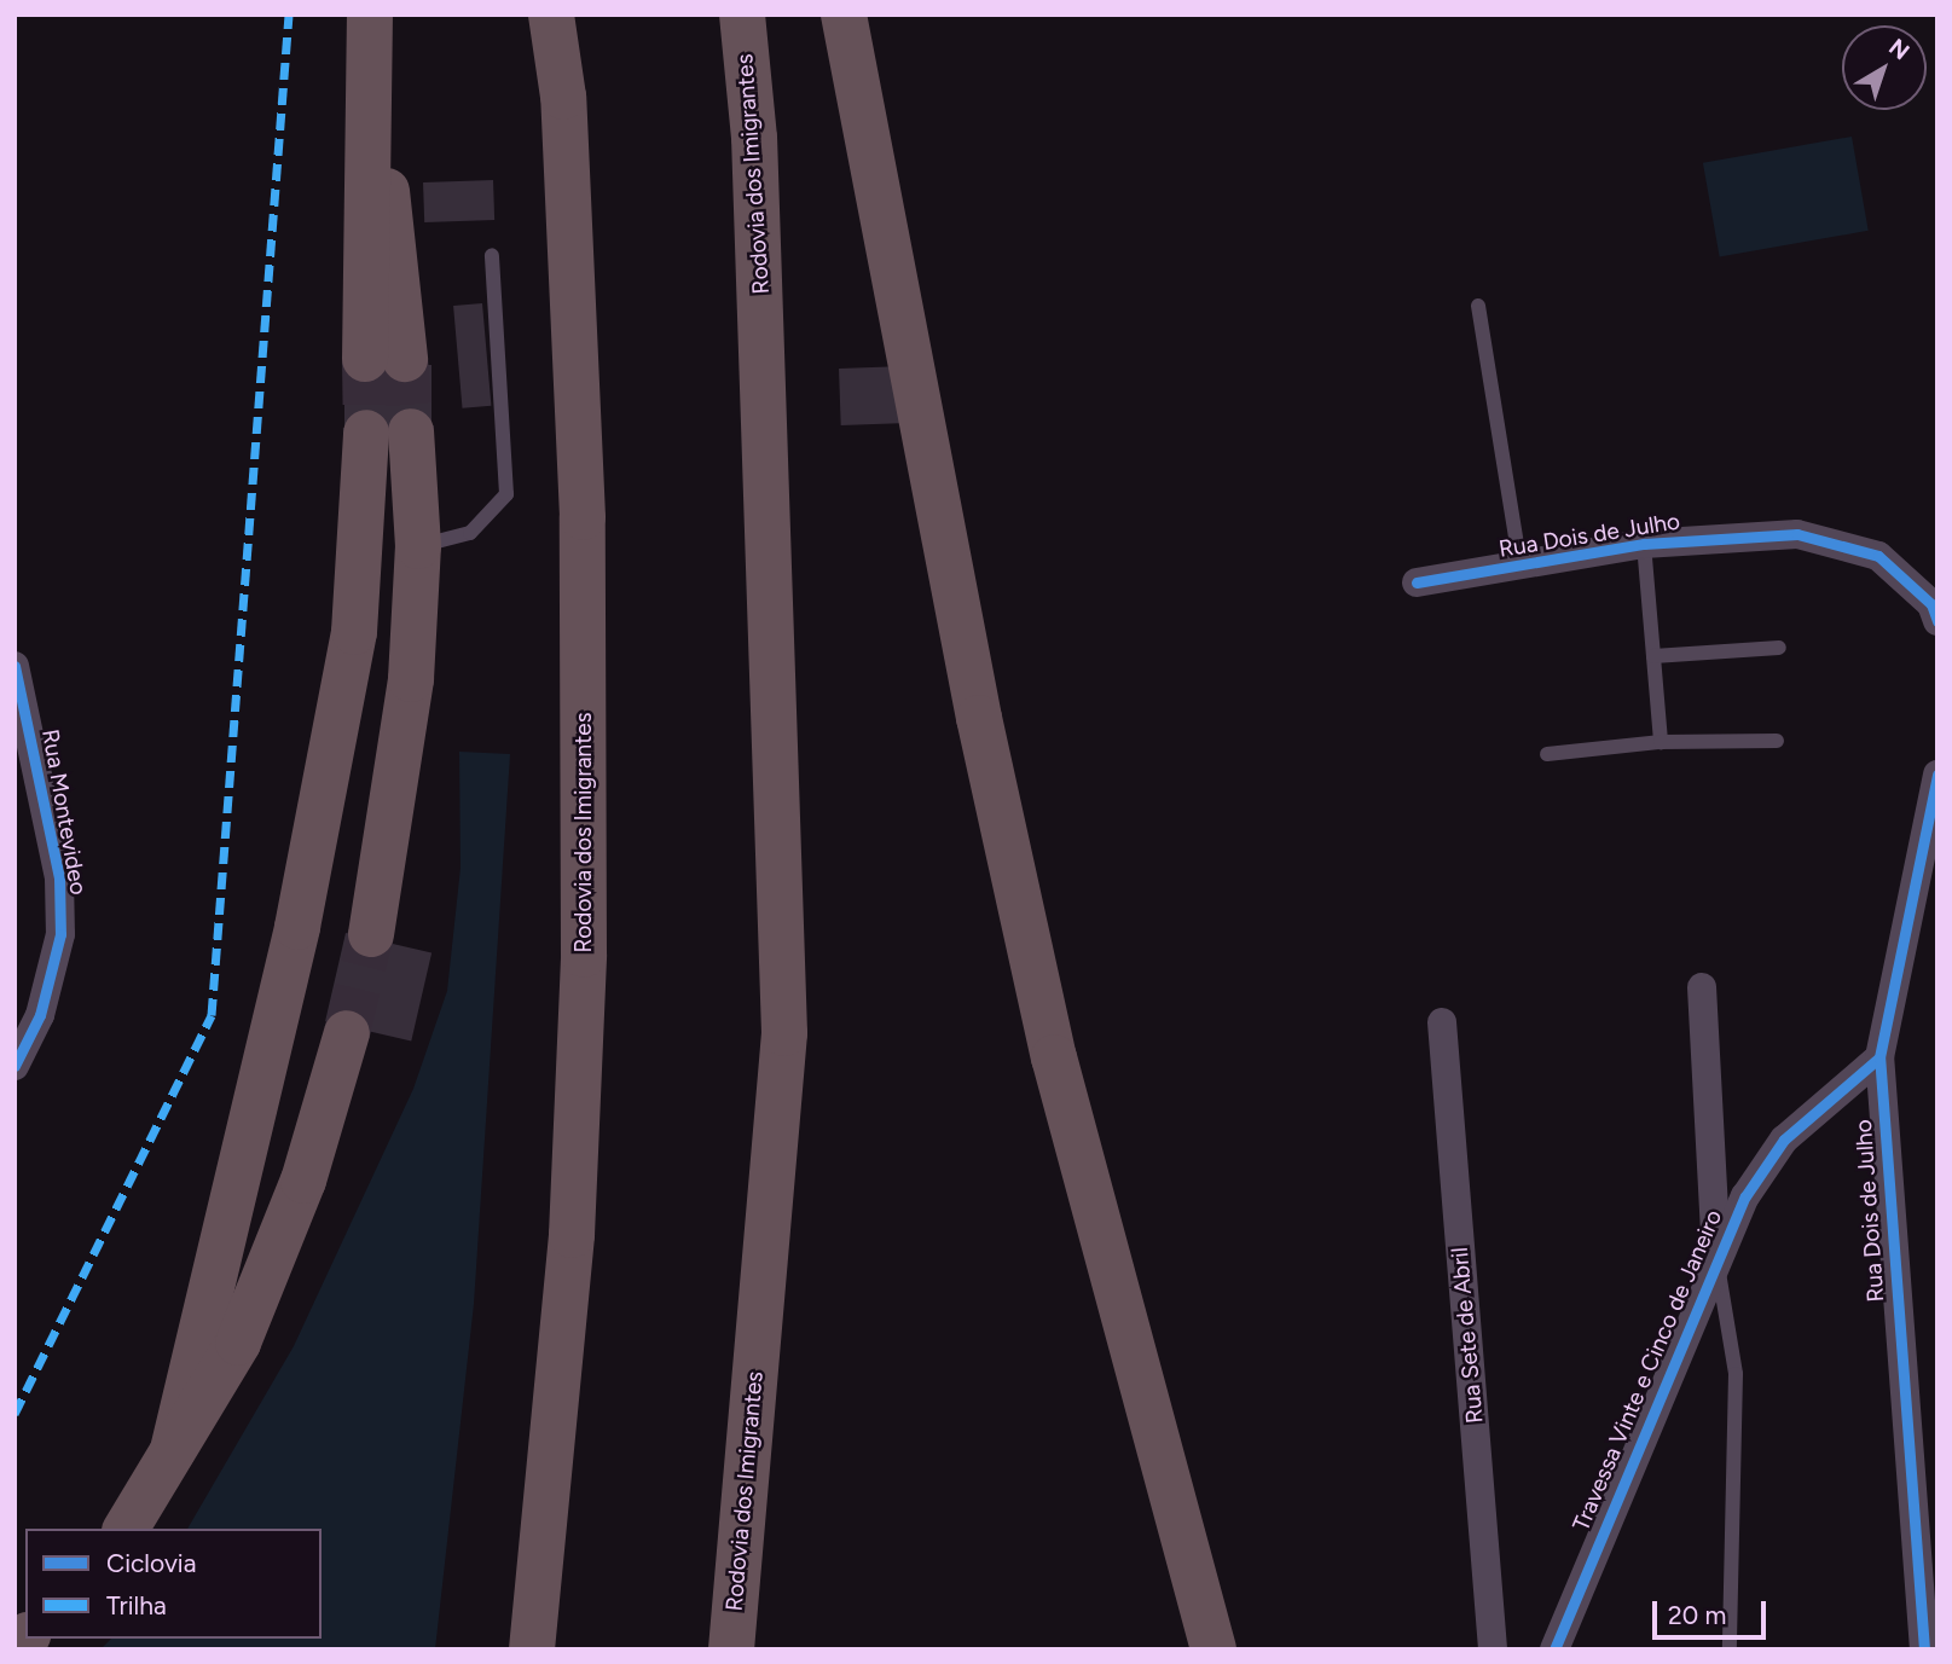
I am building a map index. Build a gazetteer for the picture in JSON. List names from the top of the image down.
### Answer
{
  "streets": {
    "highway": ["Rodovia dos Imigrantes"],
    "street": [
      "Rua Dois de Julho",
      "Rua Montevideo",
      "Rua Sete de Abril",
      "Travessa Vinte e Cinco de Janeiro"
    ]
  },
  "crossings": [
    ["Rua Dois de Julho", "Travessa Vinte e Cinco de Janeiro"]
  ],
  "legend": ["Ciclovia", "Trilha"],
  "scale_bar": "20 m",
  "north": "top right"
}
